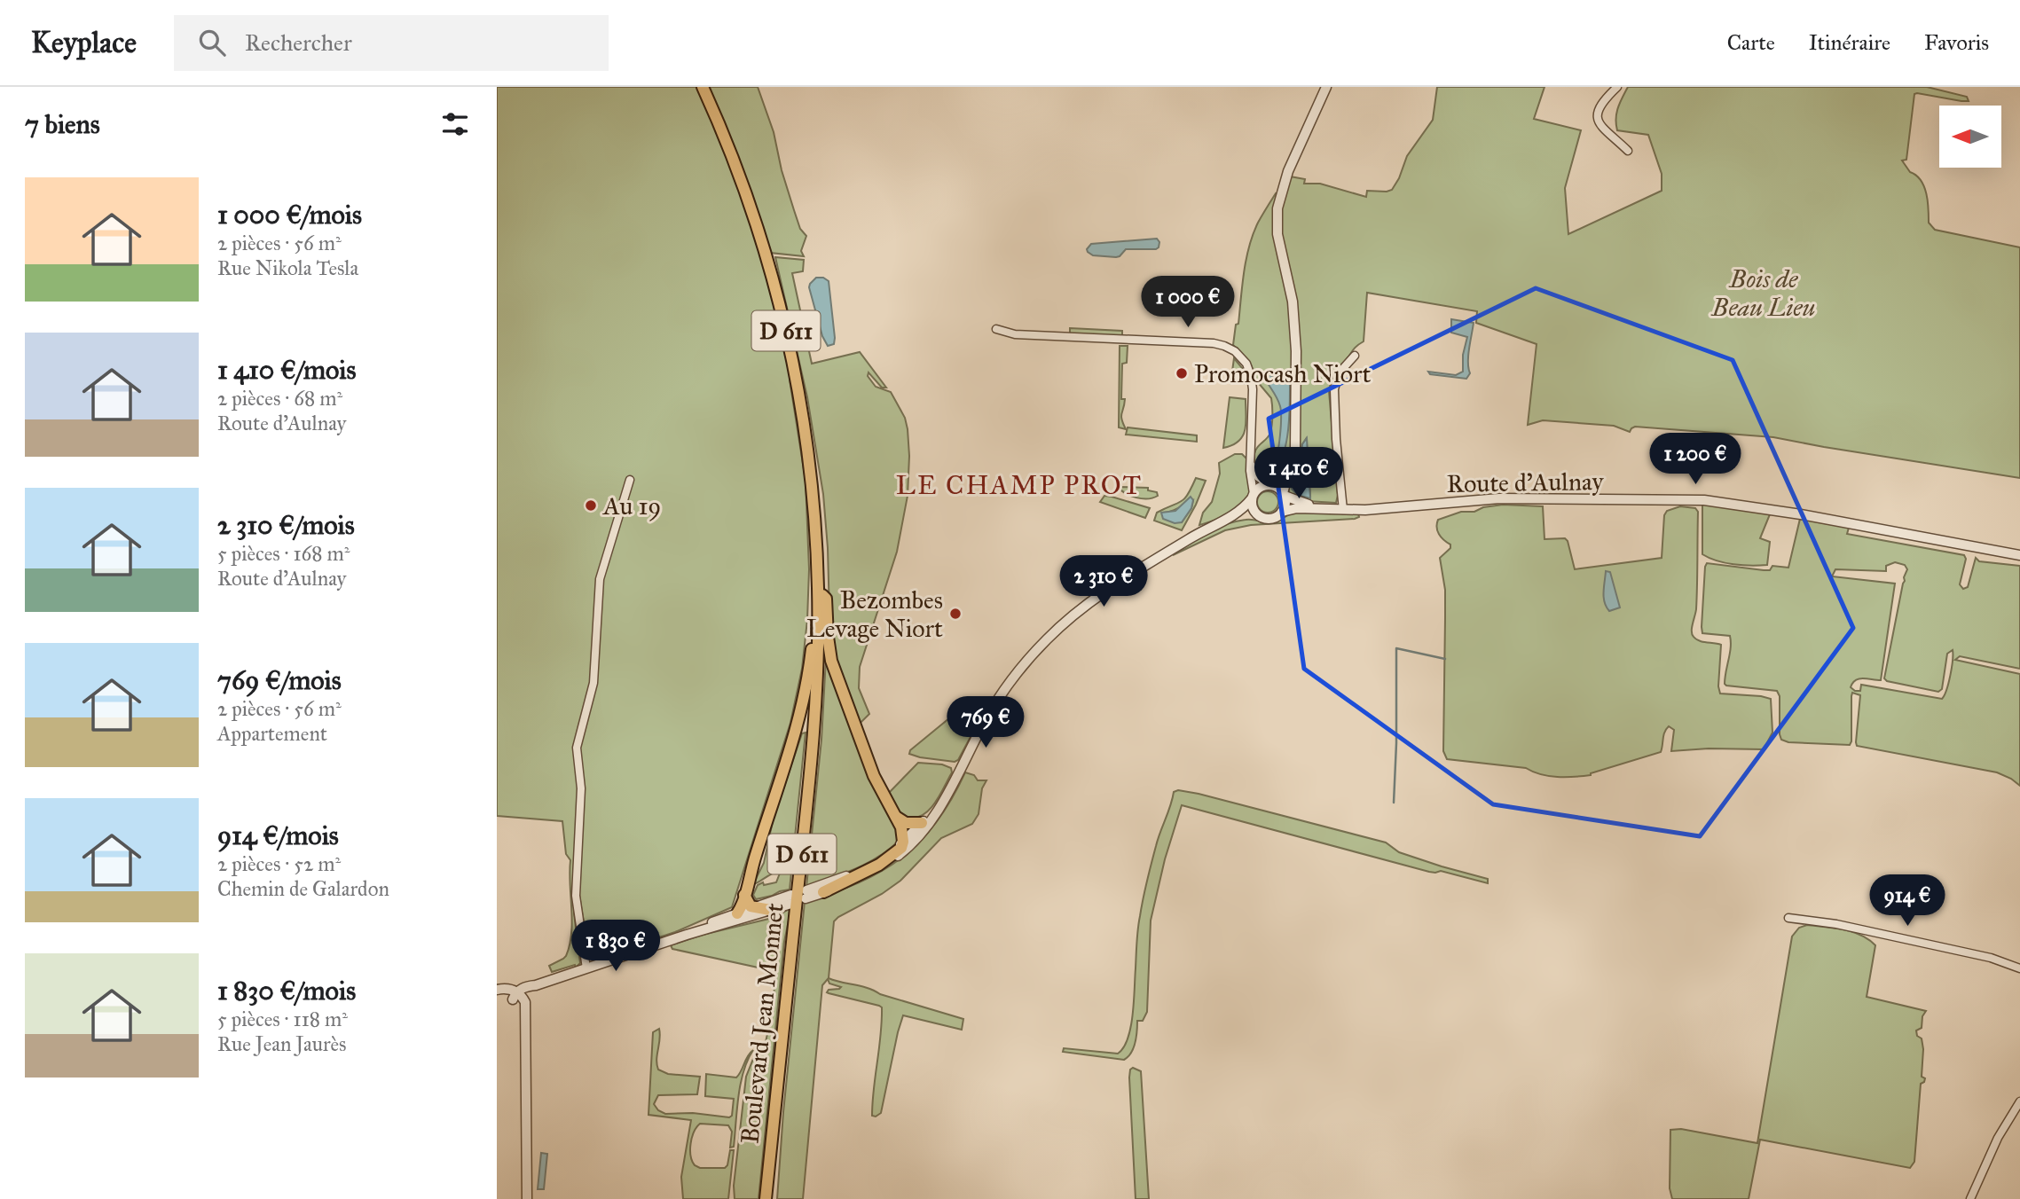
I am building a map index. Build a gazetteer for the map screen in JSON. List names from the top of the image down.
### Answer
{
  "streets": {
    "main road": ["D 611", "Boulevard Jean Monnet"],
    "street": ["Route d'Aulnay"]
  },
  "districts": ["LE CHAMP PROT"],
  "parks": ["Bois de Beau Lieu"],
  "places": ["Promocash Niort", "Au 19", "Bezombes Levage Niort"],
  "north": "left",
  "page": {
    "header": "Keyplace",
    "search": "Rechercher",
    "nav": ["Carte", "Itinéraire", "Favoris"],
    "heading": "7 biens",
    "list": [
      {
        "name": "1 000 €/mois",
        "note": "2 pièces · 56 m² · Rue Nikola Tesla"
      },
      {
        "name": "1 410 €/mois",
        "note": "2 pièces · 68 m² · Route d'Aulnay"
      },
      {
        "name": "2 310 €/mois",
        "note": "5 pièces · 168 m² · Route d'Aulnay"
      },
      {
        "name": "769 €/mois",
        "note": "2 pièces · 56 m² · Appartement"
      },
      {
        "name": "914 €/mois",
        "note": "2 pièces · 52 m² · Chemin de Galardon"
      },
      {
        "name": "1 830 €/mois",
        "note": "5 pièces · 118 m² · Rue Jean Jaurès"
      }
    ],
    "price": [
      "1 000 €",
      "1 200 €",
      "1 410 €",
      "2 310 €",
      "769 €",
      "914 €",
      "1 830 €"
    ]
  }
}
